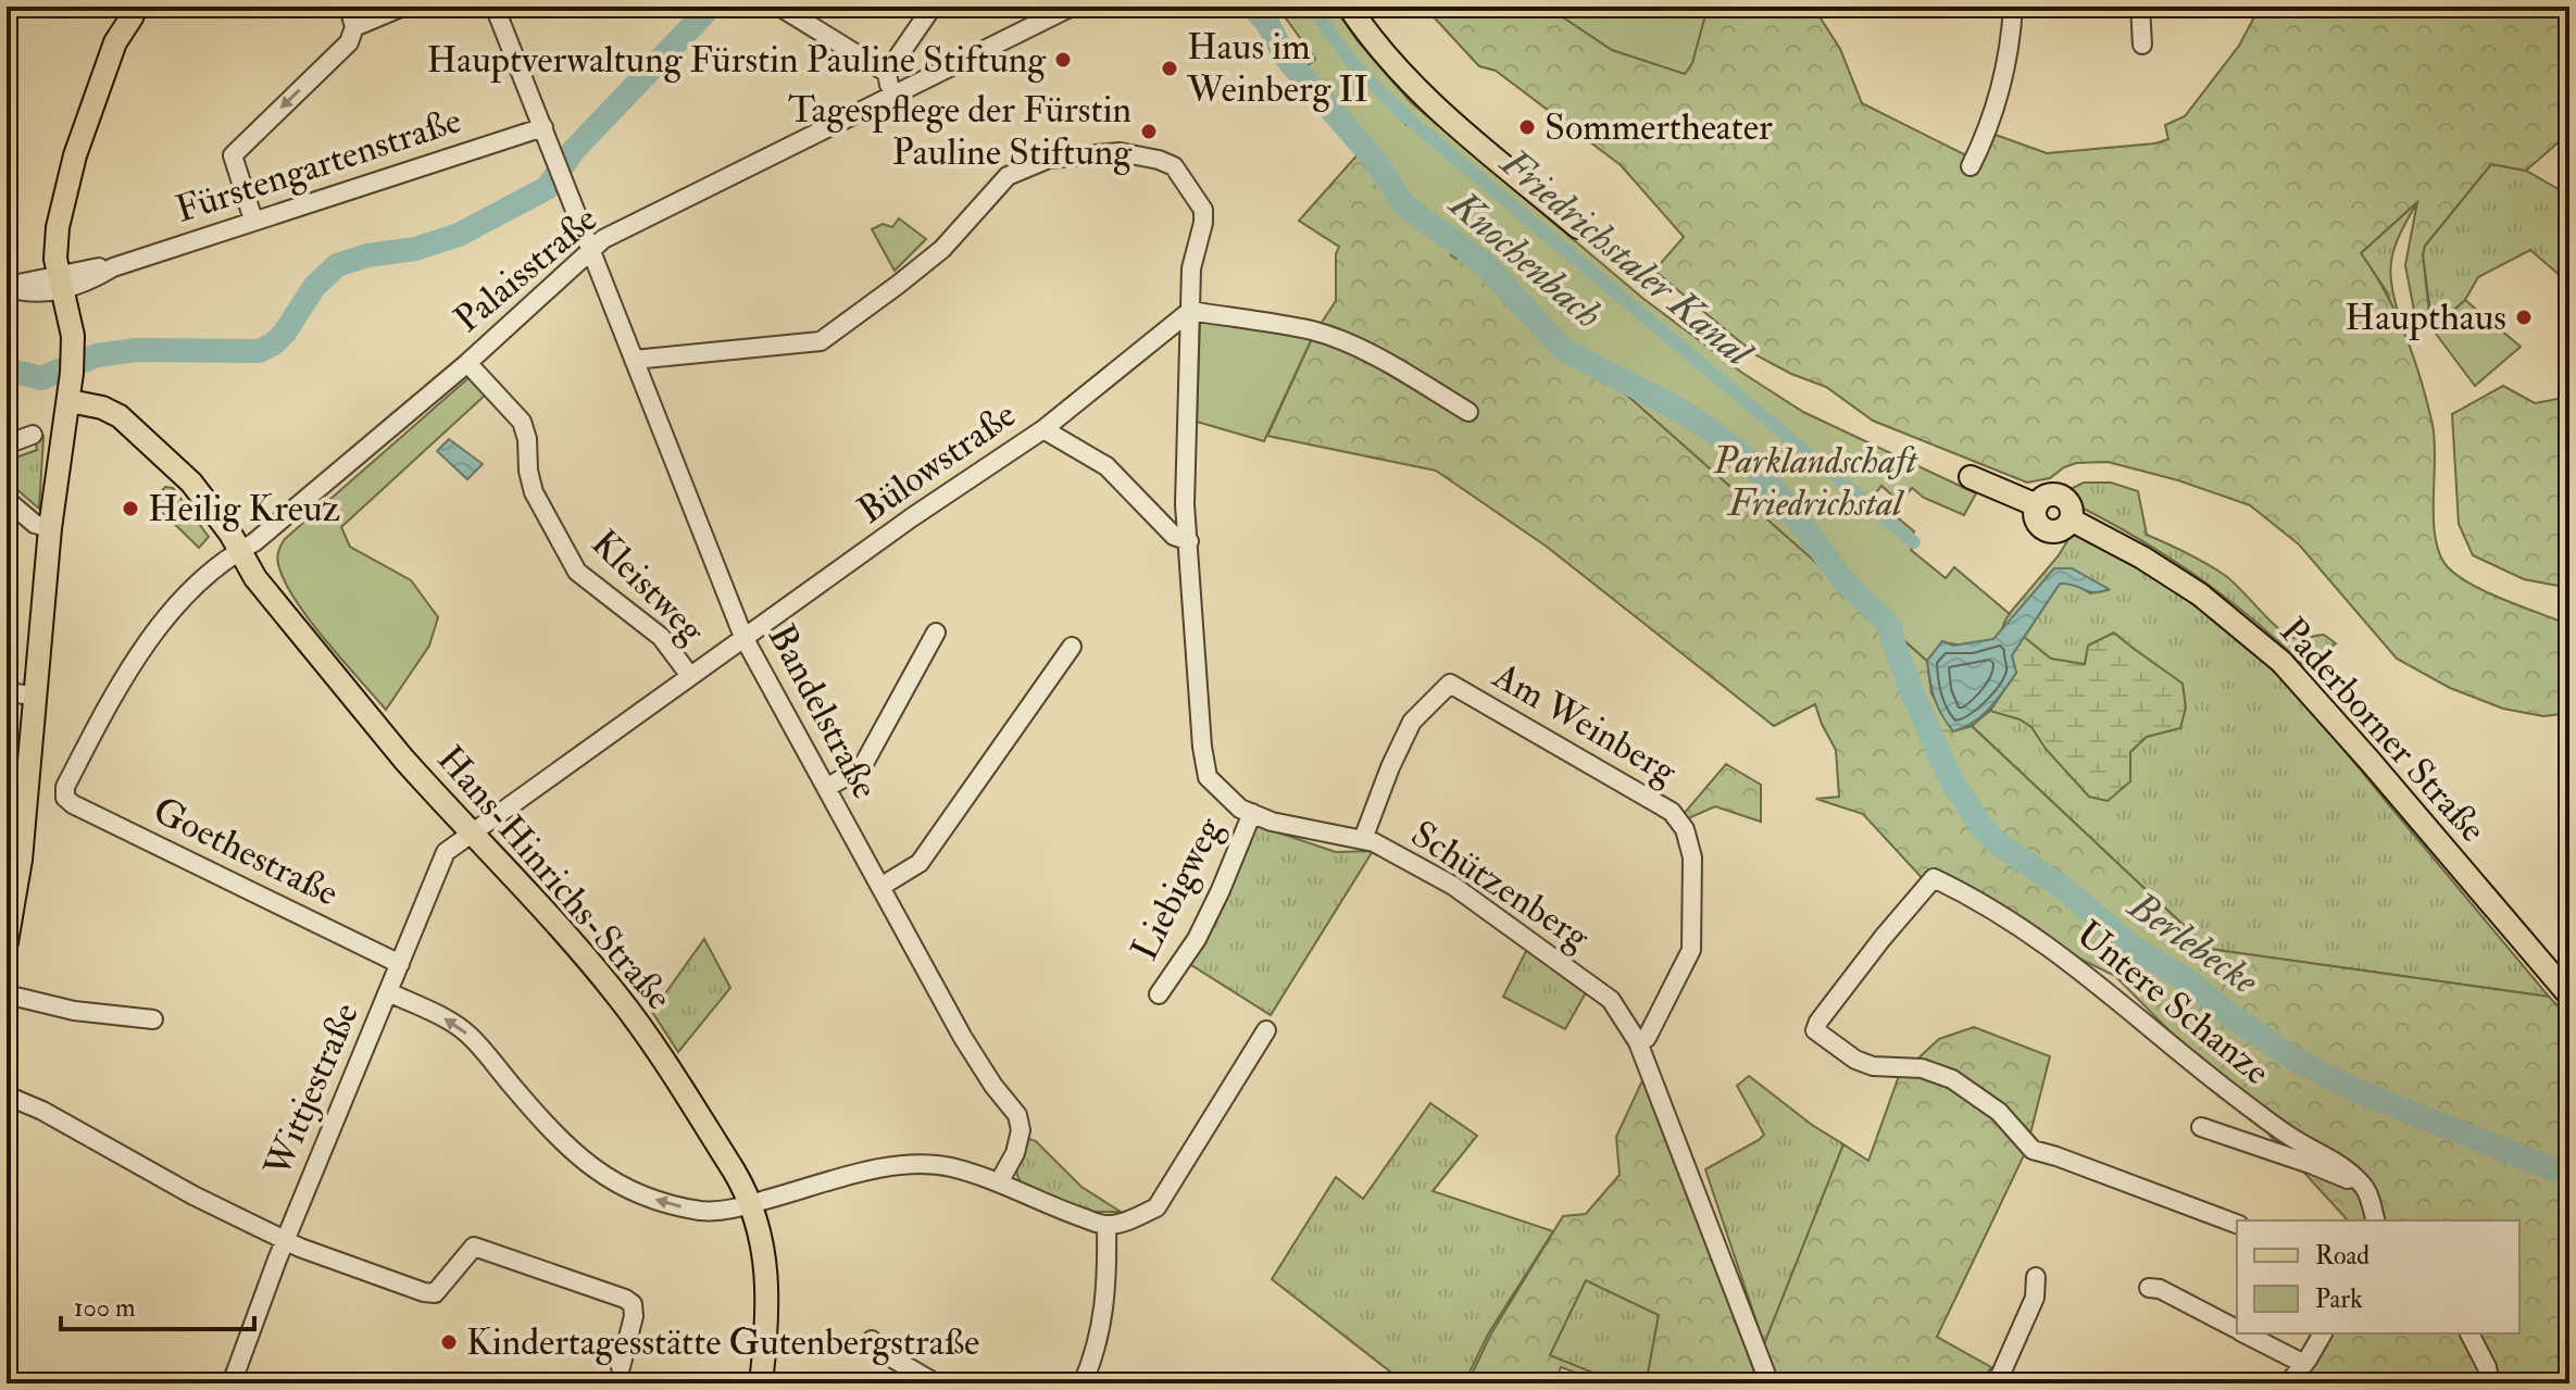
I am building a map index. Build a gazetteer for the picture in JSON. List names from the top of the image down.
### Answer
{
  "streets": {
    "main road": ["Paderborner Straße", "Hans-Hinrichs-Straße"],
    "street": [
      "Fürstengartenstraße",
      "Palaisstraße",
      "Bülowstraße",
      "Kleistweg",
      "Bandelstraße",
      "Am Weinberg",
      "Goethestraße",
      "Schützenberg",
      "Liebigweg",
      "Untere Schanze",
      "Wittjestraße"
    ]
  },
  "crossings": [
    ["Fürstengartenstraße", "Bandelstraße"],
    ["Palaisstraße", "Kleistweg"],
    ["Palaisstraße", "Bandelstraße"],
    ["Palaisstraße", "Goethestraße"],
    ["Palaisstraße", "Hans-Hinrichs-Straße"],
    ["Bülowstraße", "Kleistweg"],
    ["Bülowstraße", "Bandelstraße"],
    ["Bülowstraße", "Hans-Hinrichs-Straße"],
    ["Bülowstraße", "Schützenberg"],
    ["Bülowstraße", "Wittjestraße"],
    ["Bandelstraße", "Schützenberg"],
    ["Am Weinberg", "Schützenberg"],
    ["Goethestraße", "Wittjestraße"],
    ["Hans-Hinrichs-Straße", "Wittjestraße"],
    ["Schützenberg", "Liebigweg"]
  ],
  "water": ["Friedrichstaler Kanal", "Knochenbach", "Berlebecke"],
  "parks": ["Parklandschaft Friedrichstal"],
  "places": [
    "Hauptverwaltung Fürstin Pauline Stiftung",
    "Haus im Weinberg II",
    "Sommertheater",
    "Tagespflege der Fürstin Pauline Stiftung",
    "Haupthaus",
    "Heilig Kreuz",
    "Kindertagesstätte Gutenbergstraße"
  ],
  "legend": ["Road", "Park"],
  "scale_bar": "100 m"
}
